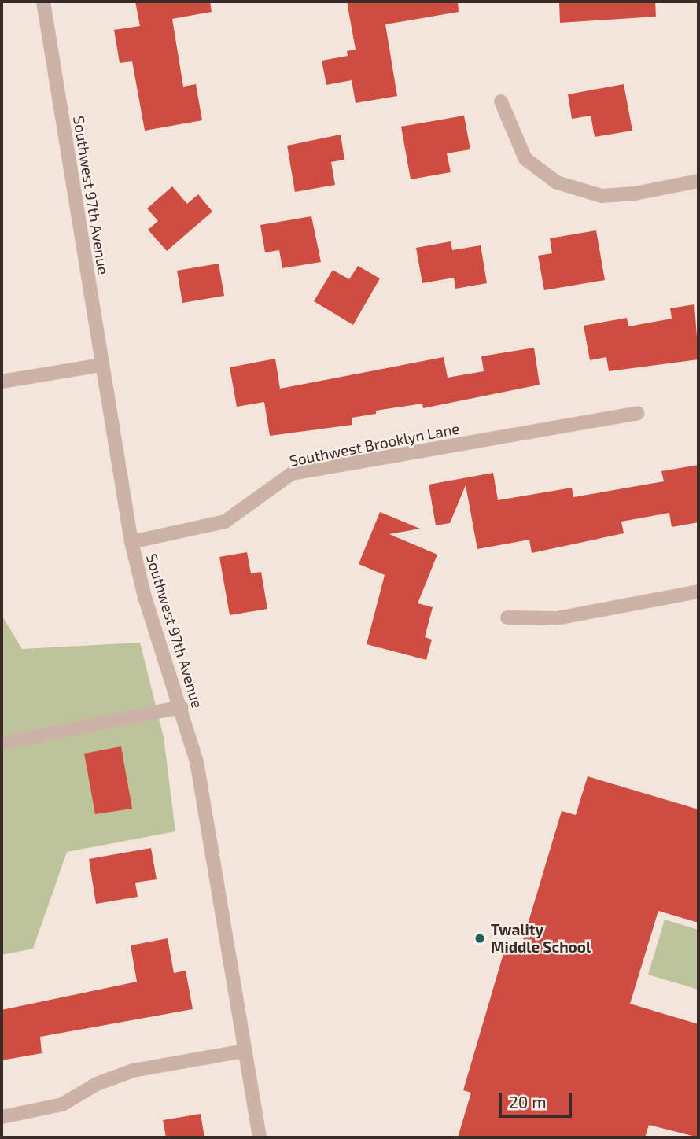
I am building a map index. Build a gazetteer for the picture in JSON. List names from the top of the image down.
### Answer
{
  "streets": {
    "street": ["Southwest 97th Avenue", "Southwest Brooklyn Lane"]
  },
  "crossings": [
    ["Southwest 97th Avenue", "Southwest Brooklyn Lane"]
  ],
  "places": ["Twality Middle School"],
  "scale_bar": "20 m"
}
